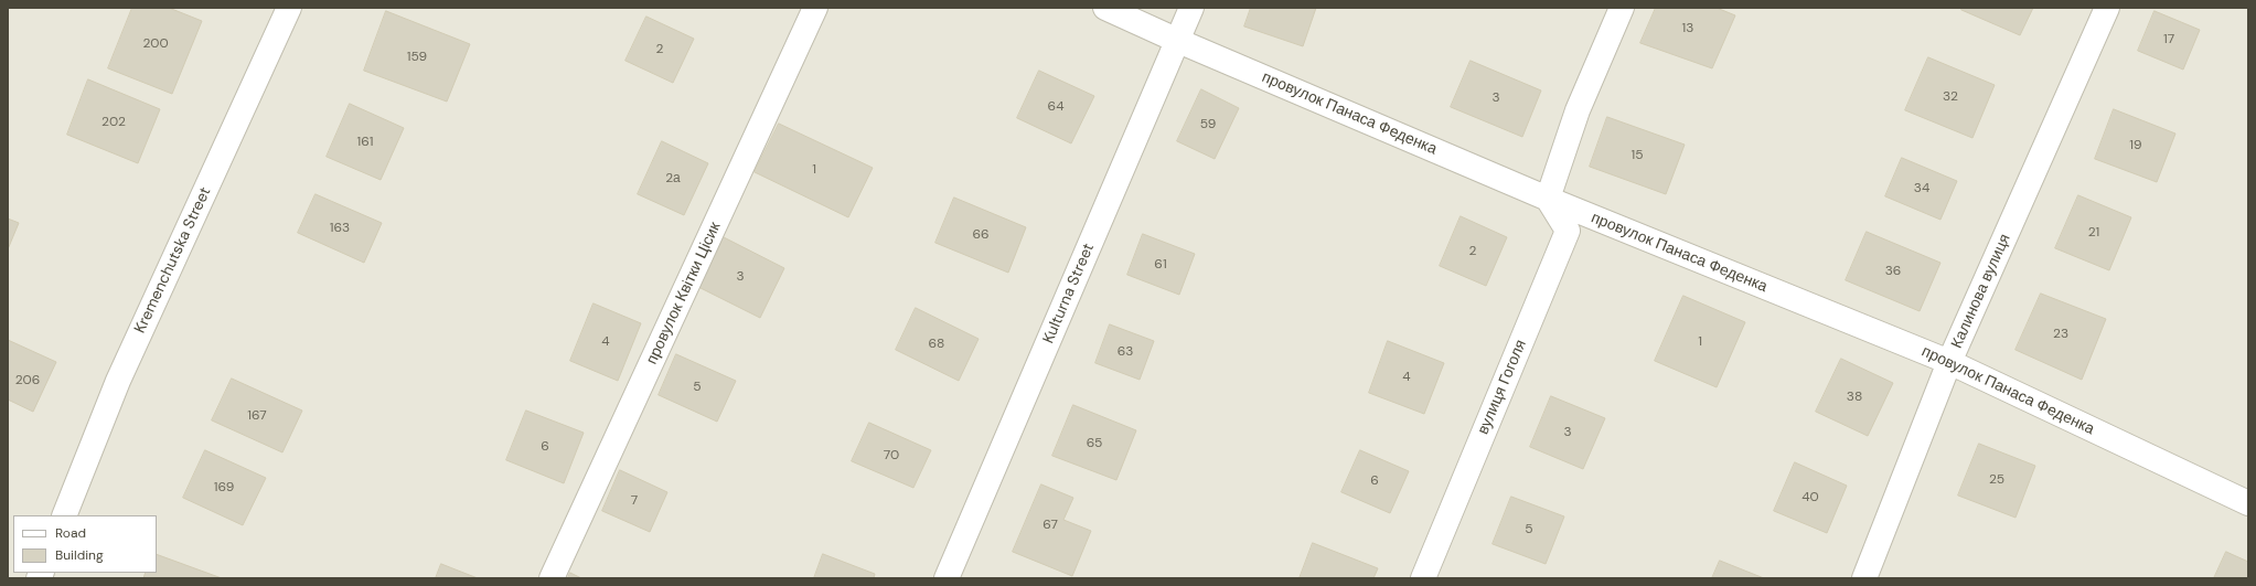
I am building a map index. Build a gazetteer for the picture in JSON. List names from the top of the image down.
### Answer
{
  "streets": {
    "street": [
      "провулок Панаса Феденка",
      "Kremenchutska Street",
      "Калинова вулиця",
      "провулок Квітки Цісик",
      "Kulturna Street",
      "вулиця Гоголя"
    ]
  },
  "crossings": [
    ["провулок Панаса Феденка", "Калинова вулиця"],
    ["провулок Панаса Феденка", "Kulturna Street"],
    ["провулок Панаса Феденка", "вулиця Гоголя"]
  ],
  "house_numbers": [
    "13",
    "17",
    "200",
    "2",
    "159",
    "32",
    "3",
    "64",
    "202",
    "59",
    "161",
    "19",
    "15",
    "1",
    "2а",
    "34",
    "163",
    "21",
    "66",
    "2",
    "61",
    "36",
    "3",
    "23",
    "4",
    "1",
    "68",
    "63",
    "4",
    "206",
    "5",
    "38",
    "167",
    "3",
    "65",
    "6",
    "70",
    "25",
    "6",
    "169",
    "40",
    "7",
    "67",
    "5"
  ],
  "legend": ["Road", "Building"]
}
